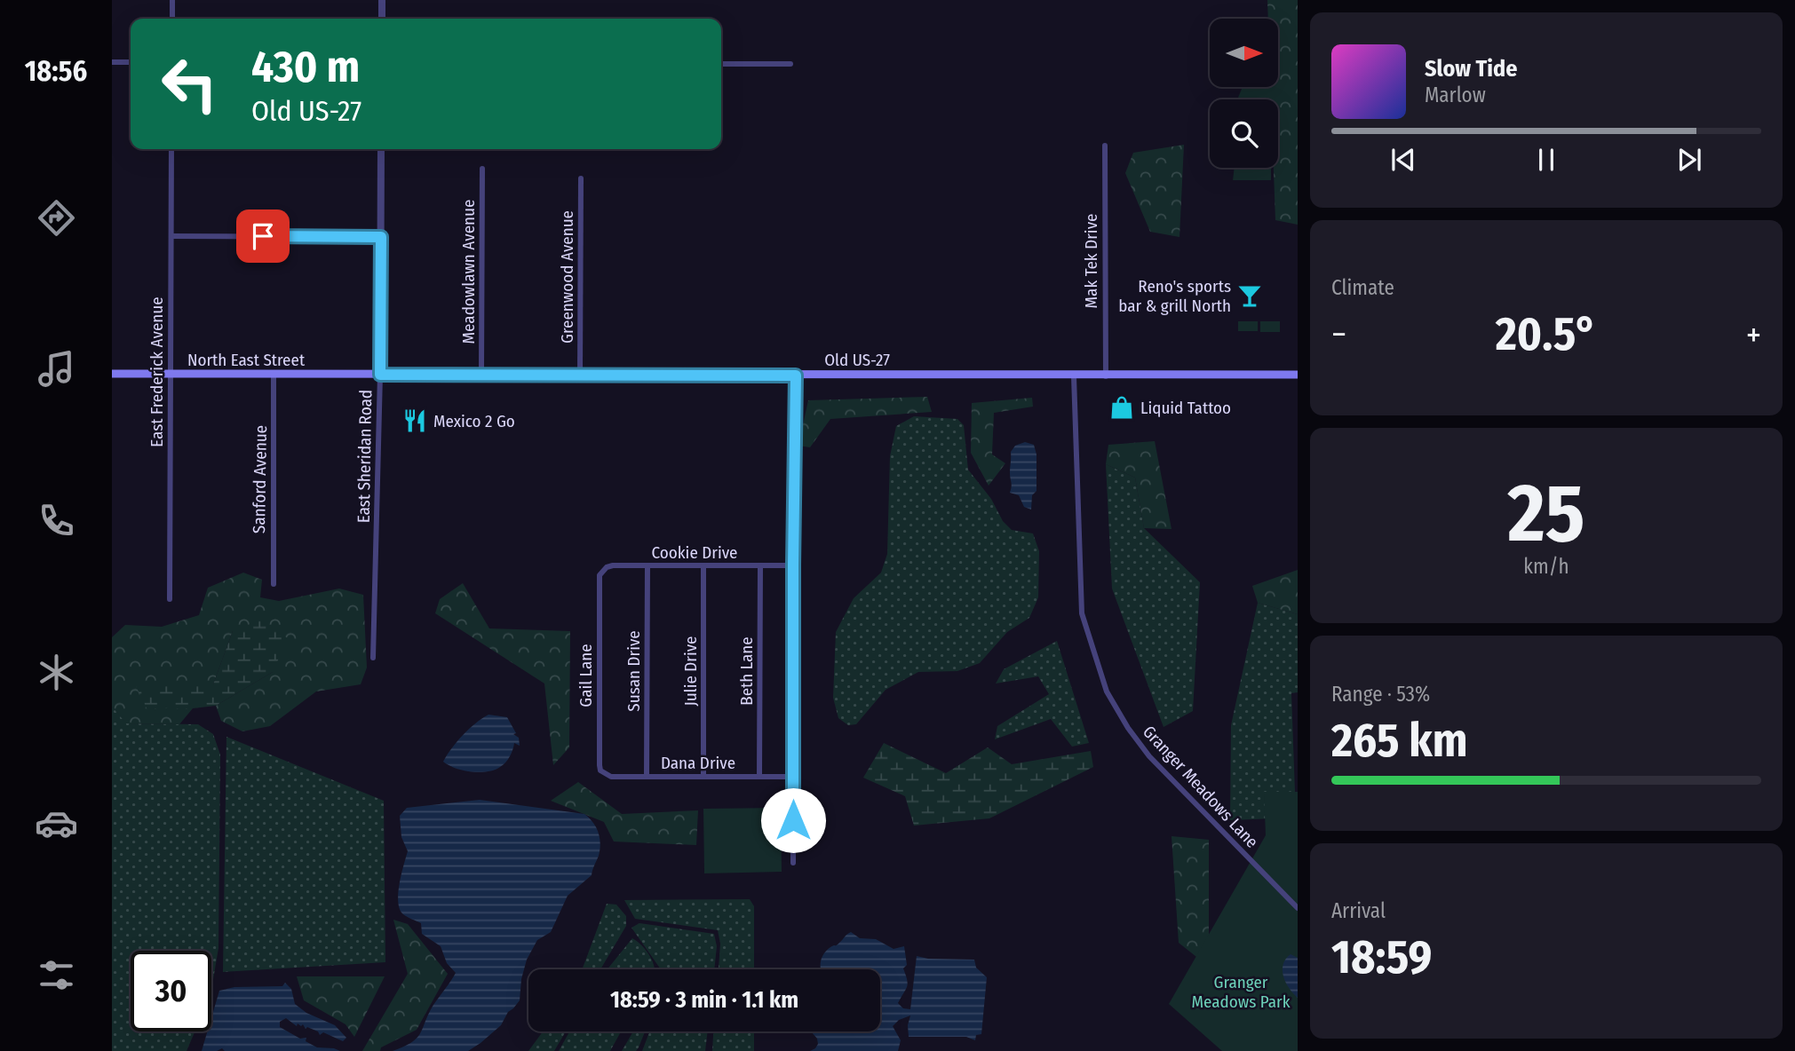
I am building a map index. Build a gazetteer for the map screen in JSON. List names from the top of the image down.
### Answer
{
  "streets": {
    "main road": ["North East Street", "Old US-27"],
    "street": [
      "Mak Tek Drive",
      "Meadowlawn Avenue",
      "Greenwood Avenue",
      "East Frederick Avenue",
      "East Sheridan Road",
      "Sanford Avenue",
      "Cookie Drive",
      "Susan Drive",
      "Julie Drive",
      "Beth Lane",
      "Gail Lane",
      "Dana Drive",
      "Granger Meadows Lane"
    ]
  },
  "crossings": [
    ["Mak Tek Drive", "Old US-27"],
    ["Meadowlawn Avenue", "Old US-27"],
    ["Greenwood Avenue", "Old US-27"],
    ["North East Street", "Old US-27"],
    ["North East Street", "East Frederick Avenue"],
    ["North East Street", "East Sheridan Road"],
    ["North East Street", "Sanford Avenue"],
    ["Old US-27", "East Sheridan Road"],
    ["Old US-27", "Granger Meadows Lane"],
    ["Cookie Drive", "Susan Drive"],
    ["Cookie Drive", "Julie Drive"],
    ["Cookie Drive", "Beth Lane"],
    ["Cookie Drive", "Gail Lane"],
    ["Susan Drive", "Dana Drive"],
    ["Julie Drive", "Dana Drive"],
    ["Beth Lane", "Dana Drive"],
    ["Gail Lane", "Dana Drive"]
  ],
  "parks": ["Granger Meadows Park"],
  "places": {
    "bar": ["Reno's sports bar & grill North"],
    "shop": ["Liquid Tattoo"],
    "restaurant": ["Mexico 2 Go"]
  },
  "north": "right",
  "page": {
    "tabs": "18:56",
    "turn": ["430 m", "Old US-27"],
    "song": ["Slow Tide", "Marlow"],
    "tile": [
      "Climate",
      ["25", "km/h"],
      ["Range · 53%", "265 km"],
      ["Arrival", "18:59"]
    ],
    "heat": ["−", "20.5°", "+"],
    "limit": "30",
    "trip": "18:59 · 3 min · 1.1 km"
  }
}
